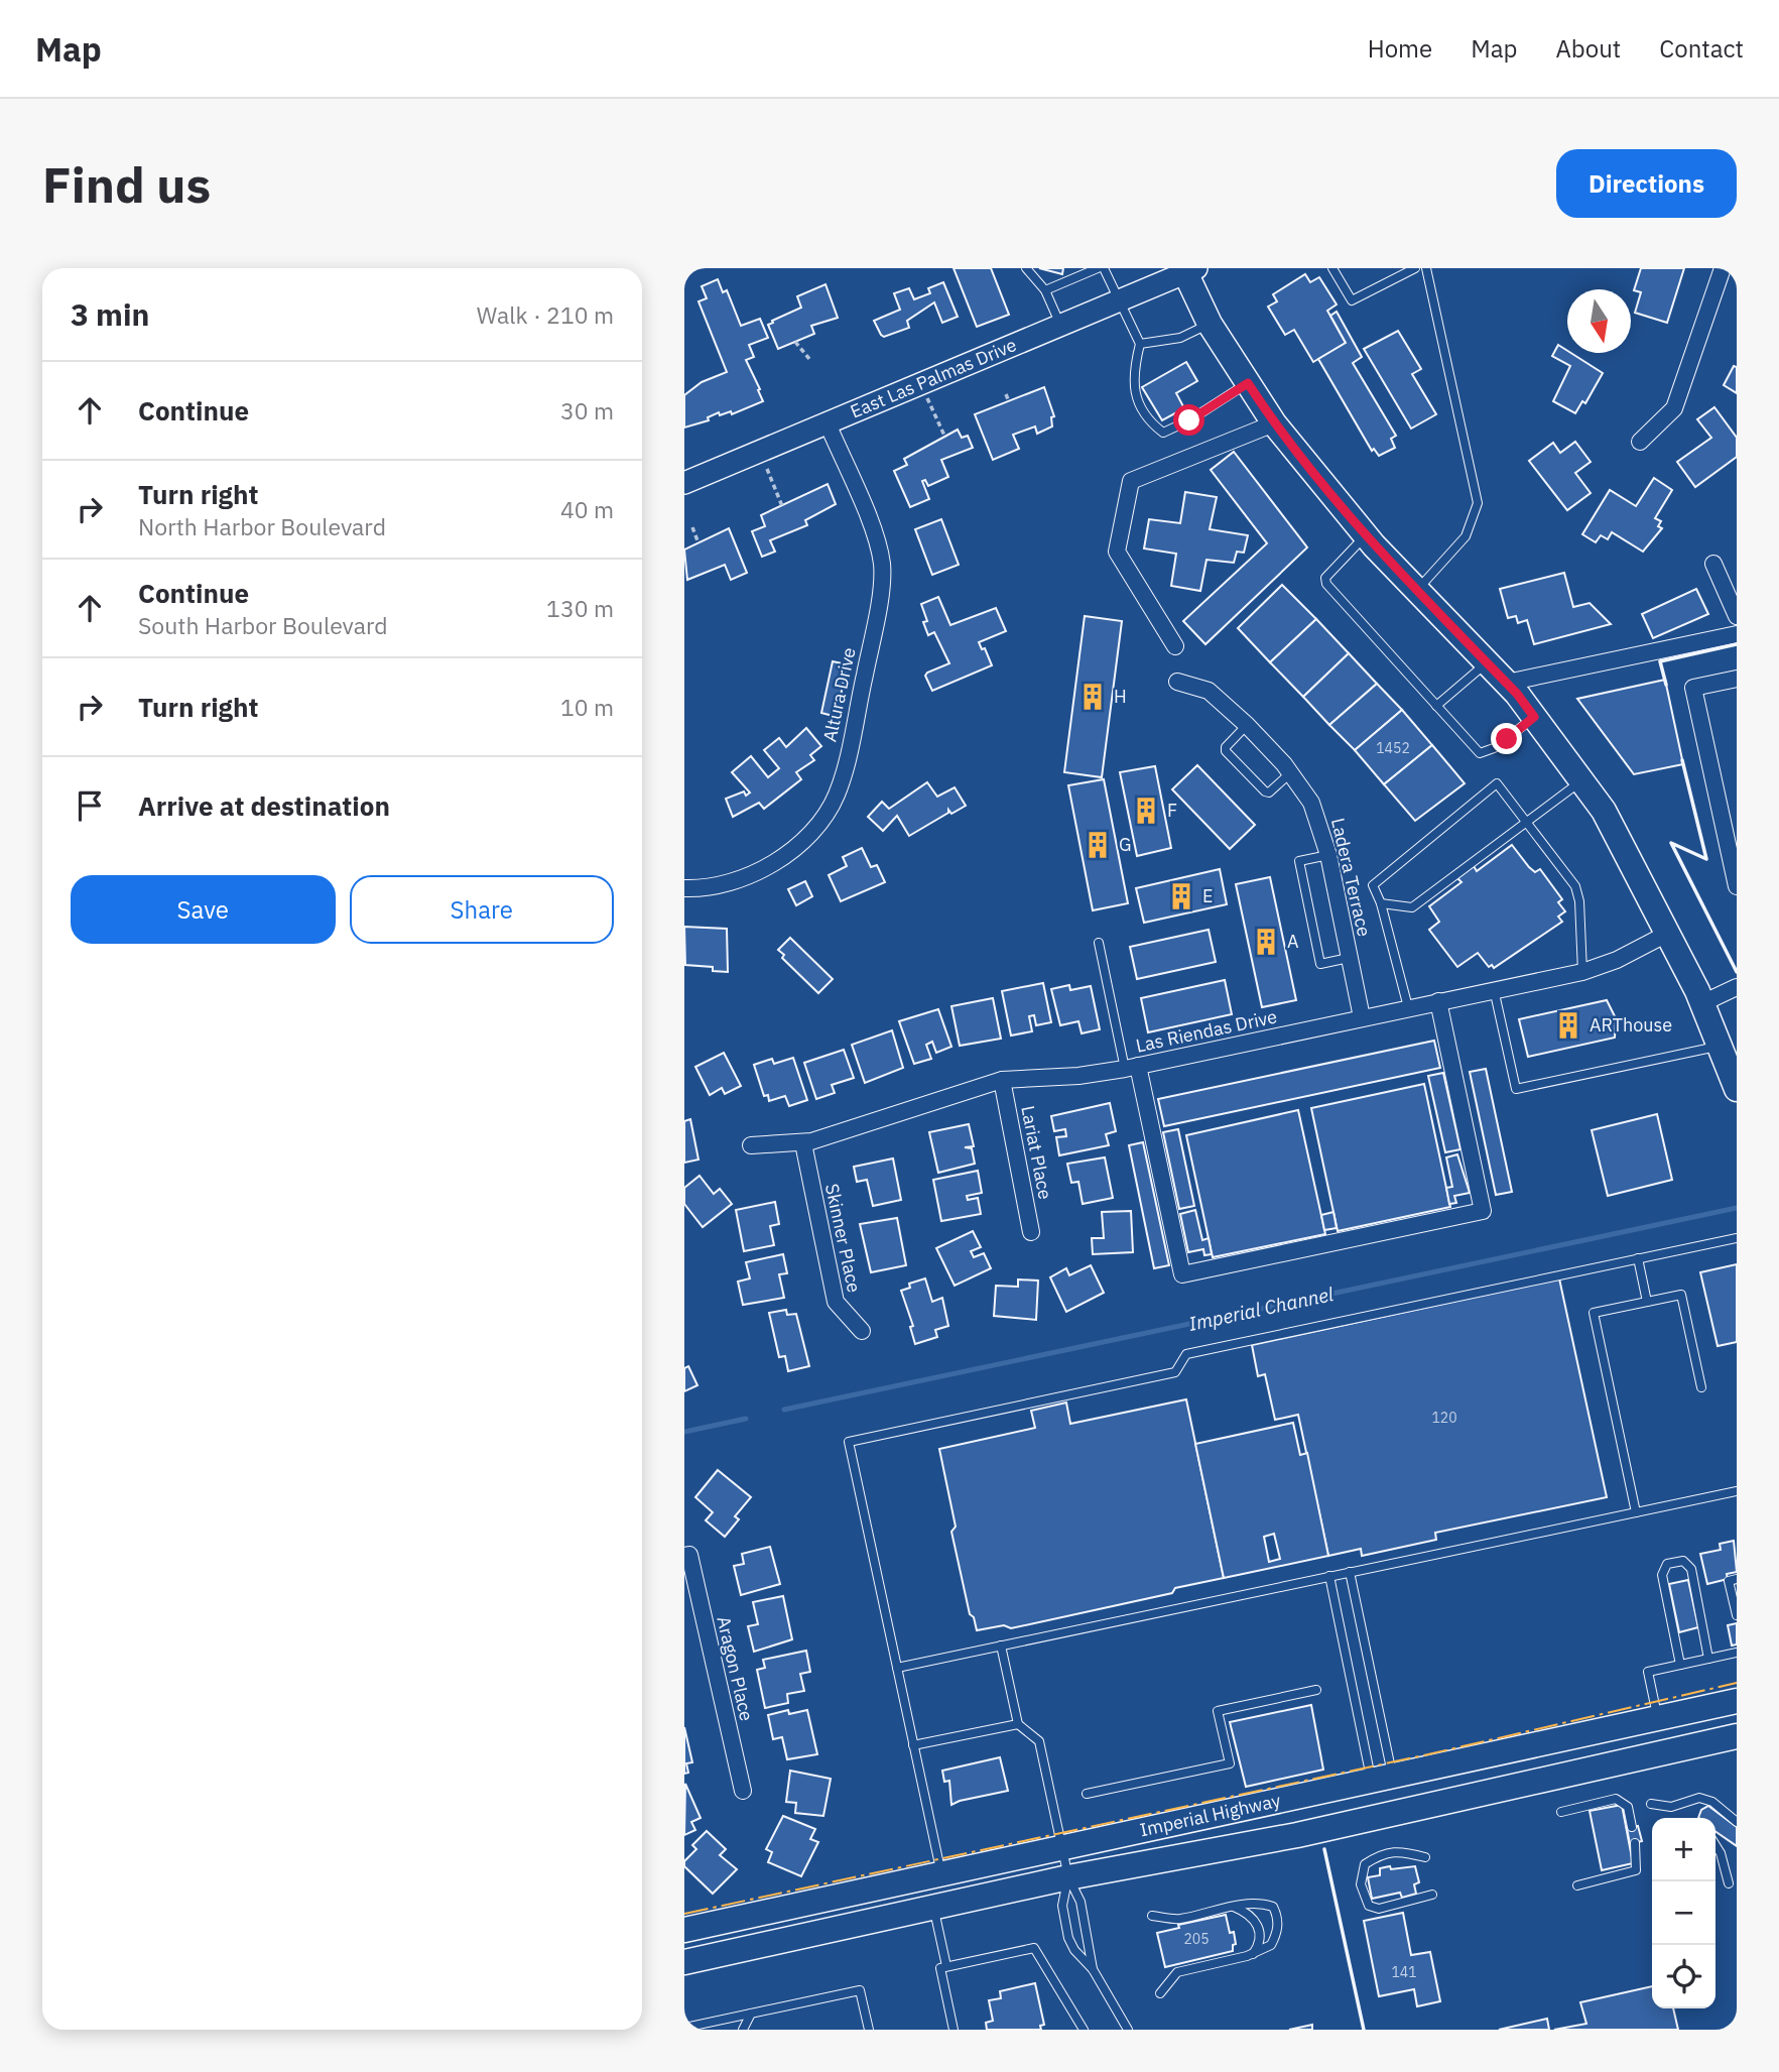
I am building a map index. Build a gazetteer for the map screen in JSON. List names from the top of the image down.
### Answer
{
  "streets": {
    "main road": ["Imperial Highway"],
    "street": [
      "East Las Palmas Drive",
      "Altura Drive",
      "Ladera Terrace",
      "Las Riendas Drive",
      "Lariat Place",
      "Skinner Place",
      "Aragon Place"
    ]
  },
  "crossings": [
    ["East Las Palmas Drive", "Altura Drive"],
    ["Ladera Terrace", "Las Riendas Drive"],
    ["Las Riendas Drive", "Lariat Place"],
    ["Las Riendas Drive", "Skinner Place"]
  ],
  "water": ["Imperial Channel"],
  "places": {
    "building": [
      "H",
      "F",
      "G",
      "E",
      "A",
      "ARThouse"
    ]
  },
  "house_numbers": [
    "1452",
    "120",
    "205",
    "141"
  ],
  "north": "bottom",
  "page": {
    "header": "Map",
    "nav": [
      "Home",
      "Map",
      "About",
      "Contact"
    ],
    "buttons": [
      "Directions",
      ["Save", "Share"]
    ],
    "title": "Find us",
    "heading": ["3 min", "Walk · 210 m"],
    "list": [
      ["Continue", "30 m"],
      ["Turn right", "North Harbor Boulevard", "40 m"],
      ["Continue", "South Harbor Boulevard", "130 m"],
      ["Turn right", "10 m"],
      "Arrive at destination"
    ],
    "map_buttons": ["+", "−"]
  }
}
